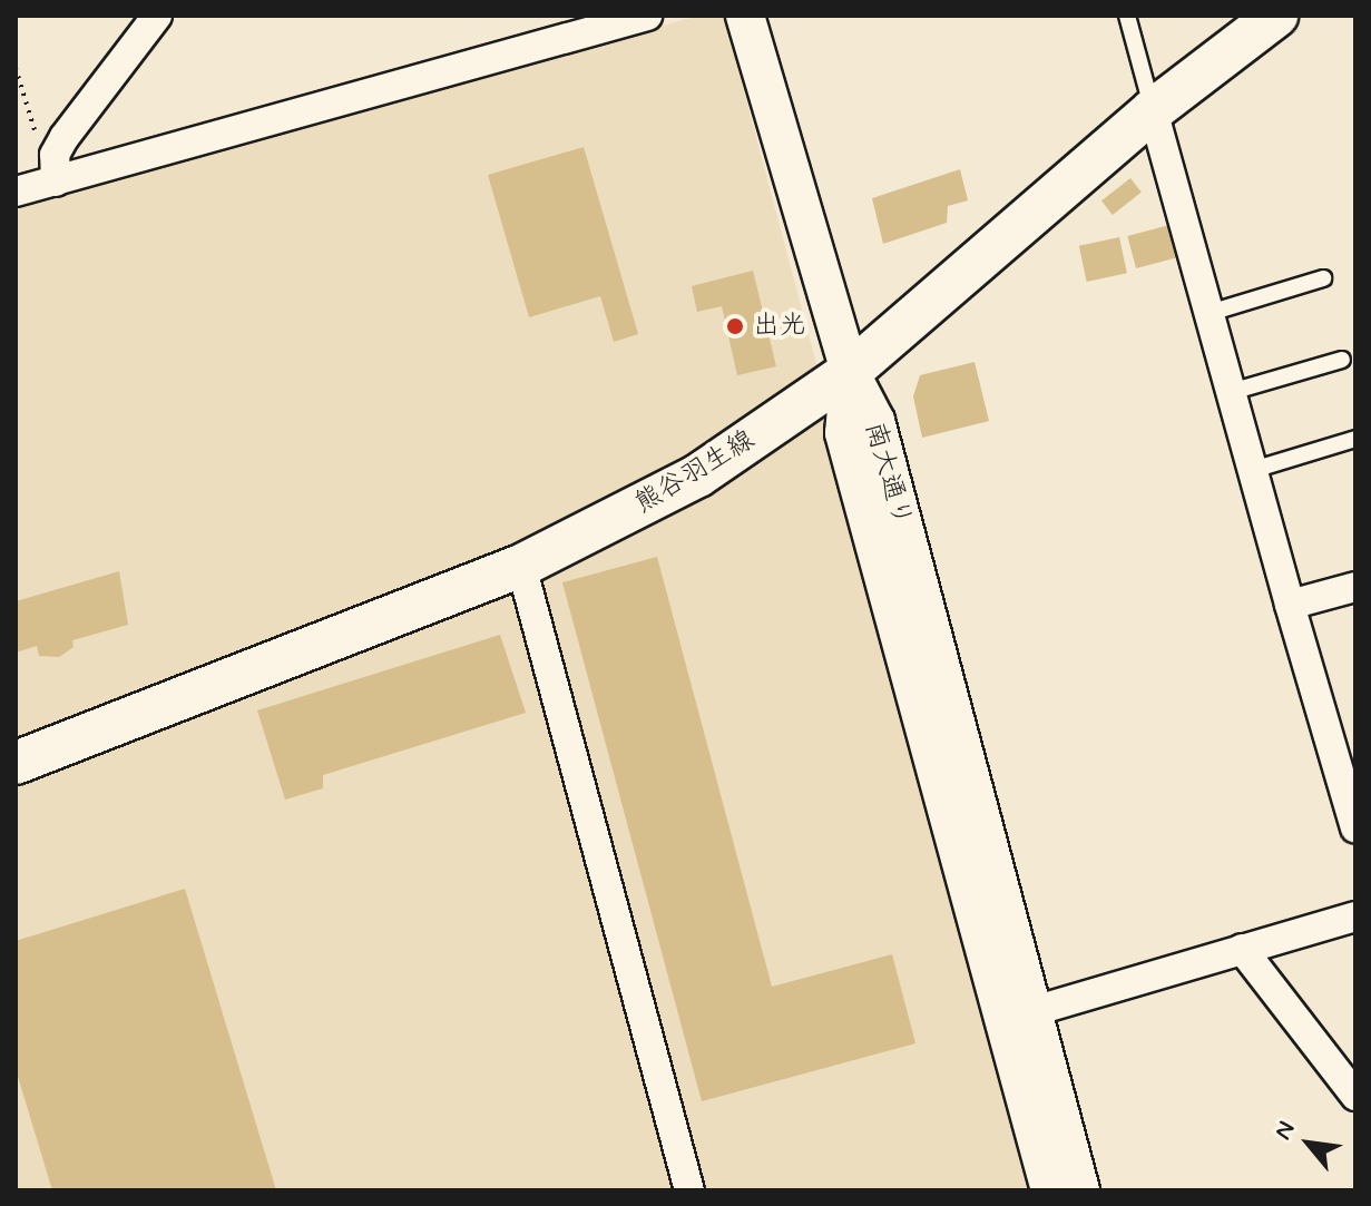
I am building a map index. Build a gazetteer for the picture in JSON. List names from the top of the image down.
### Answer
{
  "streets": {
    "main road": ["熊谷羽生線"],
    "street": ["南大通り"]
  },
  "crossings": [
    ["熊谷羽生線", "南大通り"]
  ],
  "places": ["出光"],
  "north": "top left"
}
